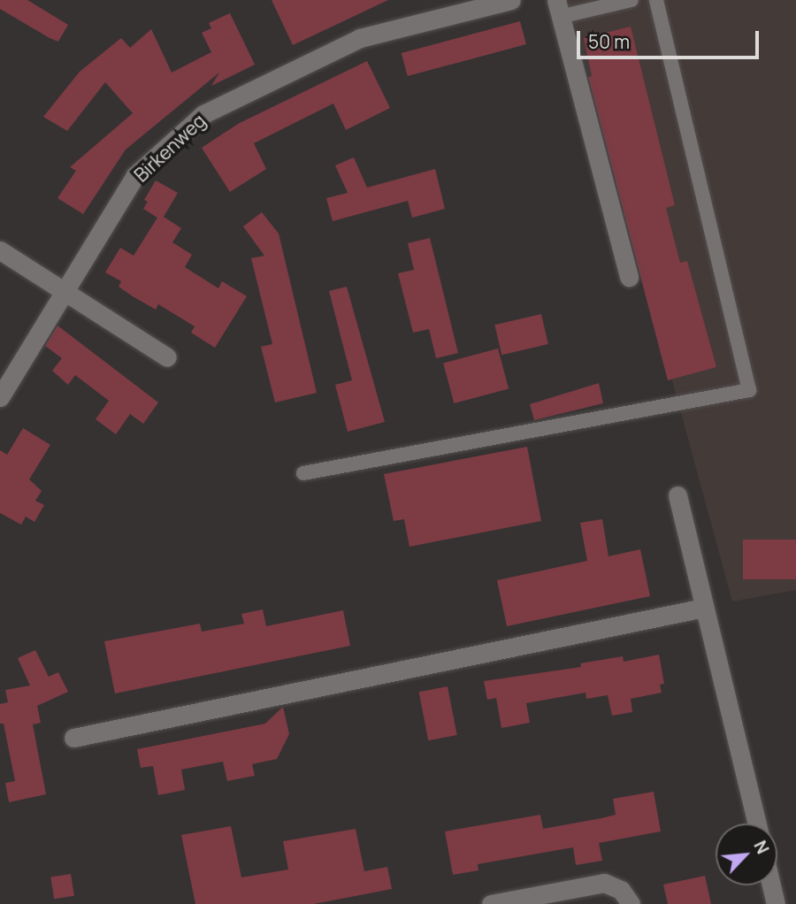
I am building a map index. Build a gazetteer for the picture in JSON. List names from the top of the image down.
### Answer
{
  "streets": {
    "street": ["Birkenweg"]
  },
  "scale_bar": "50 m",
  "north": "top right"
}
